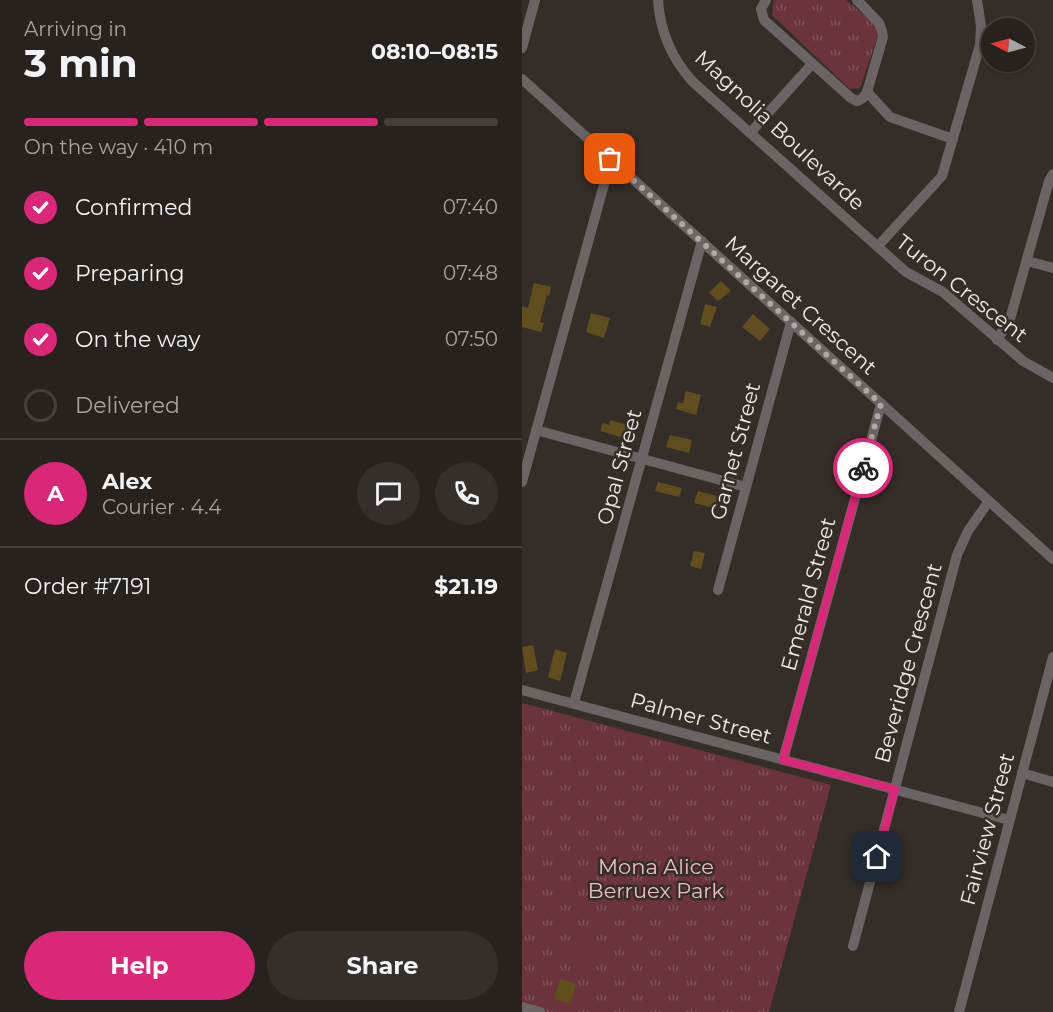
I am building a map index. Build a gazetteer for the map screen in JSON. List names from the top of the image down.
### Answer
{
  "streets": {
    "street": [
      "Magnolia Boulevarde",
      "Turon Crescent",
      "Margaret Crescent",
      "Garnet Street",
      "Opal Street",
      "Emerald Street",
      "Beveridge Crescent",
      "Palmer Street",
      "Fairview Street"
    ]
  },
  "crossings": [
    ["Magnolia Boulevarde", "Turon Crescent"],
    ["Margaret Crescent", "Garnet Street"],
    ["Margaret Crescent", "Opal Street"],
    ["Margaret Crescent", "Emerald Street"],
    ["Margaret Crescent", "Beveridge Crescent"],
    ["Opal Street", "Palmer Street"],
    ["Emerald Street", "Palmer Street"],
    ["Beveridge Crescent", "Palmer Street"],
    ["Palmer Street", "Fairview Street"]
  ],
  "parks": ["Mona Alice Berruex Park"],
  "north": "left",
  "page": {
    "heading": ["3 min", "Arriving in", "08:10–08:15"],
    "panel": [
      "Alex",
      "Courier · 4.4",
      "Order #7191",
      "$21.19"
    ],
    "bar": "On the way · 410 m",
    "list": [
      ["Confirmed", "07:40"],
      ["Preparing", "07:48"],
      ["On the way", "07:50"],
      "Delivered"
    ],
    "round": "A",
    "buttons": ["Help", "Share"]
  }
}
